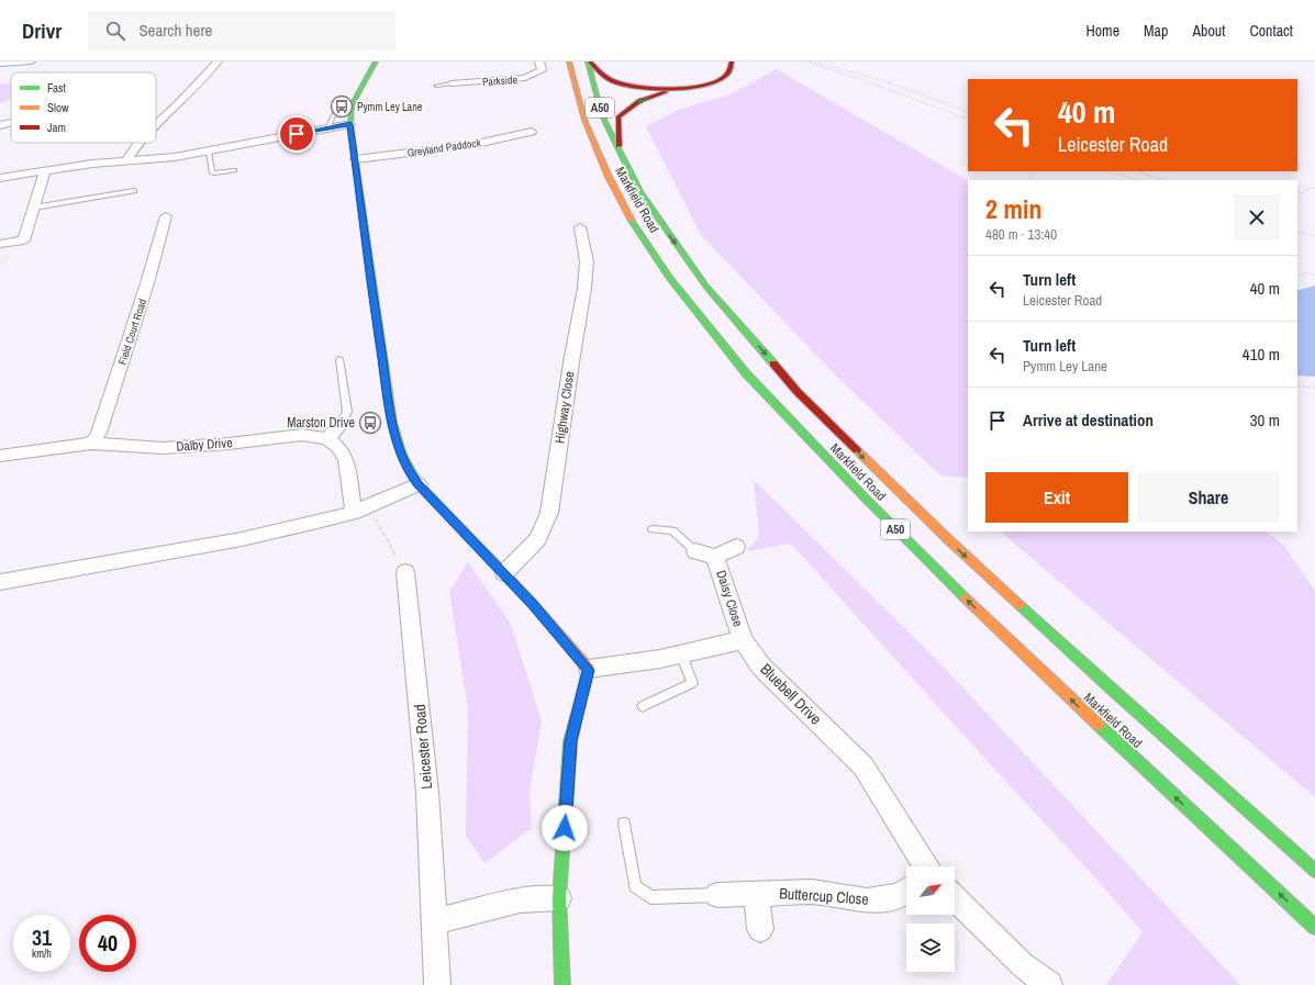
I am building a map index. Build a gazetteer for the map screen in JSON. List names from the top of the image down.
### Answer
{
  "streets": {
    "main road": ["A50", "Markfield Road"],
    "street": [
      "Parkside",
      "Greyland Paddock",
      "Field Court Road",
      "Highway Close",
      "Dalby Drive",
      "Daisy Close",
      "Bluebell Drive",
      "Leicester Road",
      "Buttercup Close"
    ]
  },
  "crossings": [
    ["Field Court Road", "Dalby Drive"],
    ["Daisy Close", "Bluebell Drive"]
  ],
  "places": {
    "bus stop": ["Pymm Ley Lane", "Marston Drive"]
  },
  "legend": ["Fast", "Slow", "Jam"],
  "north": "top right",
  "page": {
    "header": "Drivr",
    "search": "Search here",
    "nav": [
      "Home",
      "Map",
      "About",
      "Contact"
    ],
    "turn": ["40 m", "Leicester Road"],
    "heading": ["2 min", "480 m · 13:40"],
    "list": [
      {
        "name": "Turn left",
        "note": "Leicester Road",
        "value": "40 m"
      },
      {
        "name": "Turn left",
        "note": "Pymm Ley Lane",
        "value": "410 m"
      },
      {
        "name": "Arrive at destination",
        "value": "30 m"
      }
    ],
    "buttons": ["Exit", "Share"],
    "speed": "31 km/h",
    "limit": "40"
  }
}
